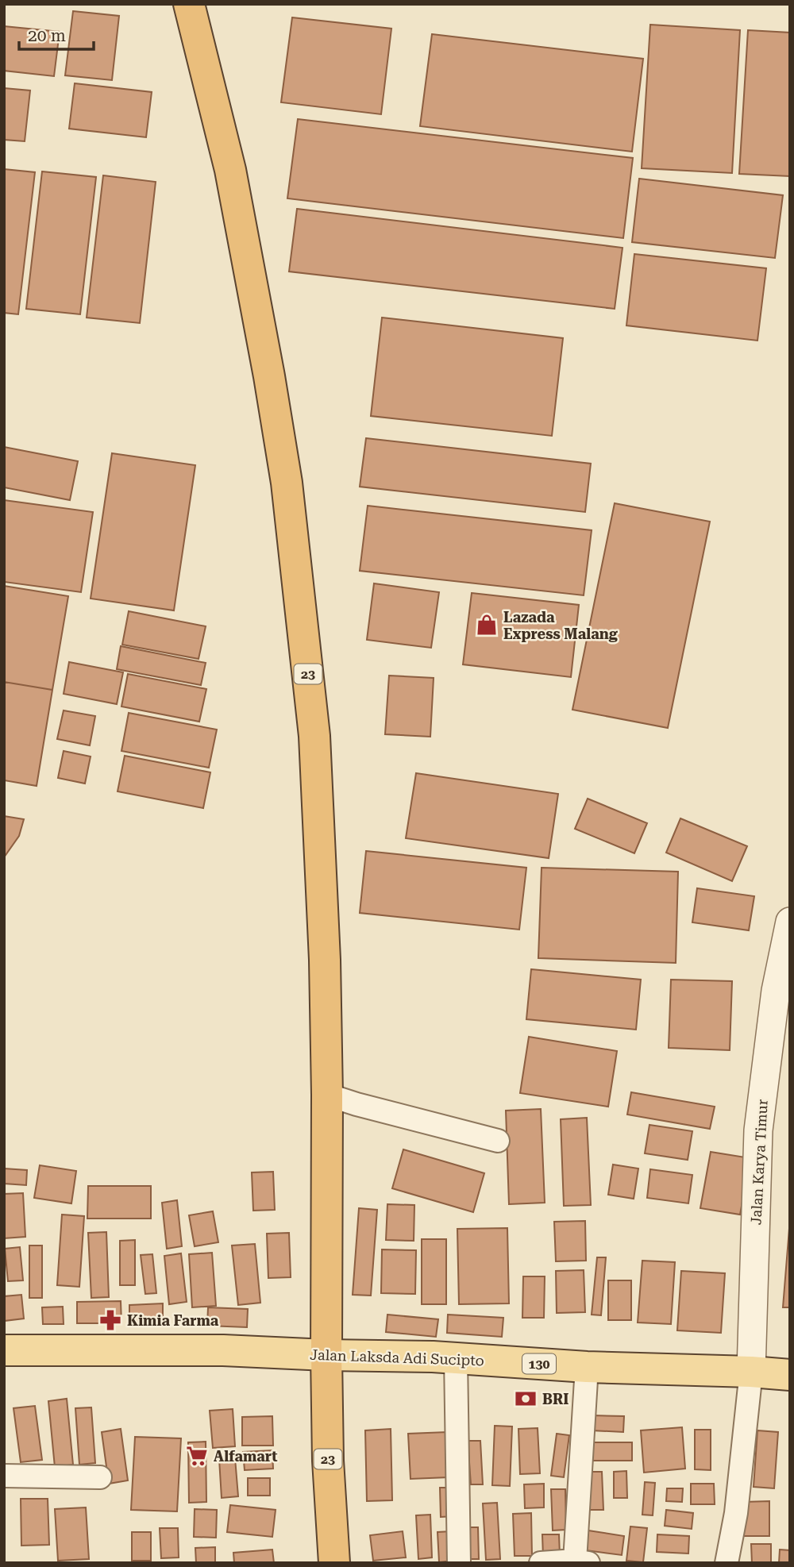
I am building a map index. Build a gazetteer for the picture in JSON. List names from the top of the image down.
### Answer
{
  "streets": {
    "highway": ["23"],
    "main road": ["Jalan Laksda Adi Sucipto", "130"],
    "street": ["Jalan Karya Timur"]
  },
  "crossings": [
    ["23", "Jalan Laksda Adi Sucipto"],
    ["Jalan Karya Timur", "Jalan Laksda Adi Sucipto"]
  ],
  "places": {
    "shop": ["Lazada Express Malang"],
    "pharmacy": ["Kimia Farma"],
    "bank": ["BRI"],
    "supermarket": ["Alfamart"]
  },
  "scale_bar": "20 m"
}
